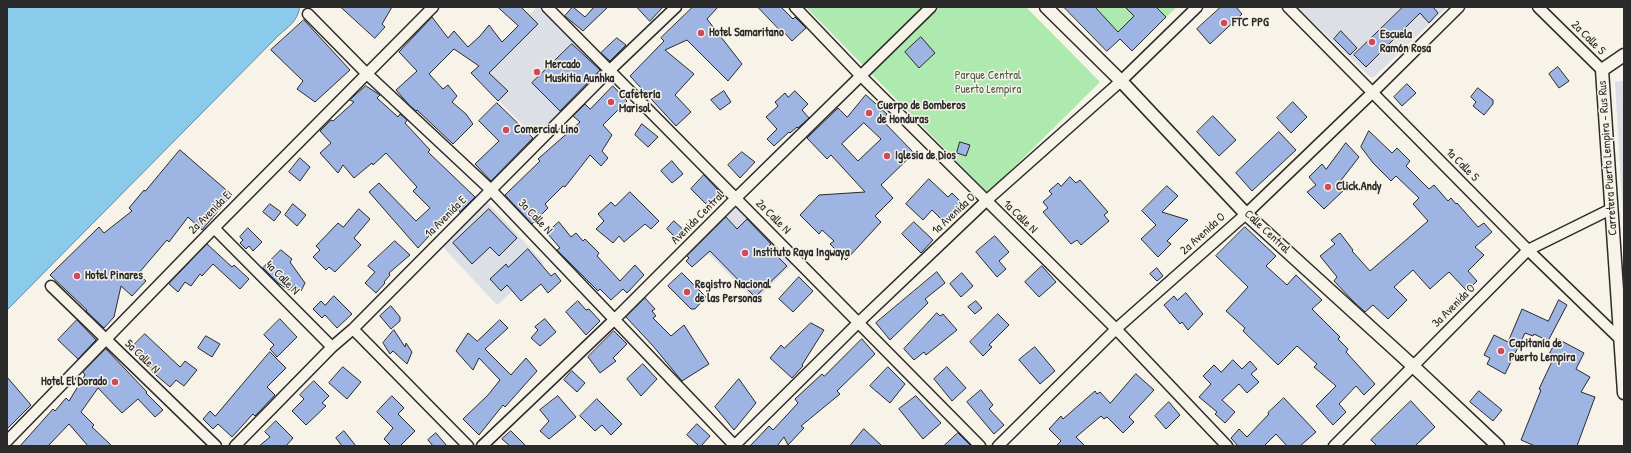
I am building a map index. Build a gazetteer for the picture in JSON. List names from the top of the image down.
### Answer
{
  "streets": {
    "street": [
      "2a Calle S",
      "Carretera Puerto Lempira - Rus Rus",
      "1a Calle S",
      "2a Avenida E",
      "1a Avenida O",
      "1a Avenida E",
      "3a Calle N",
      "2a Calle N",
      "1a Calle N",
      "Avenida Central",
      "Calle Central",
      "2a Avenida O",
      "4a Calle N",
      "3a Avenida O",
      "5a Calle N"
    ]
  },
  "crossings": [
    ["2a Calle S", "Carretera Puerto Lempira - Rus Rus"],
    ["Carretera Puerto Lempira - Rus Rus", "1a Calle S"],
    ["Carretera Puerto Lempira - Rus Rus", "3a Avenida O"],
    ["1a Calle S", "2a Avenida O"],
    ["1a Calle S", "3a Avenida O"],
    ["2a Avenida E", "3a Calle N"],
    ["2a Avenida E", "4a Calle N"],
    ["2a Avenida E", "5a Calle N"],
    ["1a Avenida O", "3a Calle N"],
    ["1a Avenida O", "2a Calle N"],
    ["1a Avenida O", "1a Calle N"],
    ["1a Avenida O", "Calle Central"],
    ["1a Avenida E", "3a Calle N"],
    ["1a Avenida E", "2a Calle N"],
    ["1a Avenida E", "4a Calle N"],
    ["3a Calle N", "Avenida Central"],
    ["2a Calle N", "Avenida Central"],
    ["1a Calle N", "Avenida Central"],
    ["1a Calle N", "2a Avenida O"],
    ["Calle Central", "2a Avenida O"],
    ["Calle Central", "3a Avenida O"]
  ],
  "parks": ["Parque Central Puerto Lempira"],
  "places": [
    "FTC PPG",
    "Hotel Samaritano",
    "Escuela Ramón Rosa",
    "Mercado Muskitia Aunhka",
    "Cafetería Marisol",
    "Cuerpo de Bomberos de Honduras",
    "Comercial Lino",
    "Iglesia de Dios",
    "Click.Andy",
    "Instituto Raya Ingwaya",
    "Hotel Pinares",
    "Registro Nacional de las Personas",
    "Capitanía de Puerto Lempira",
    "Hotel El Dorado"
  ]
}
